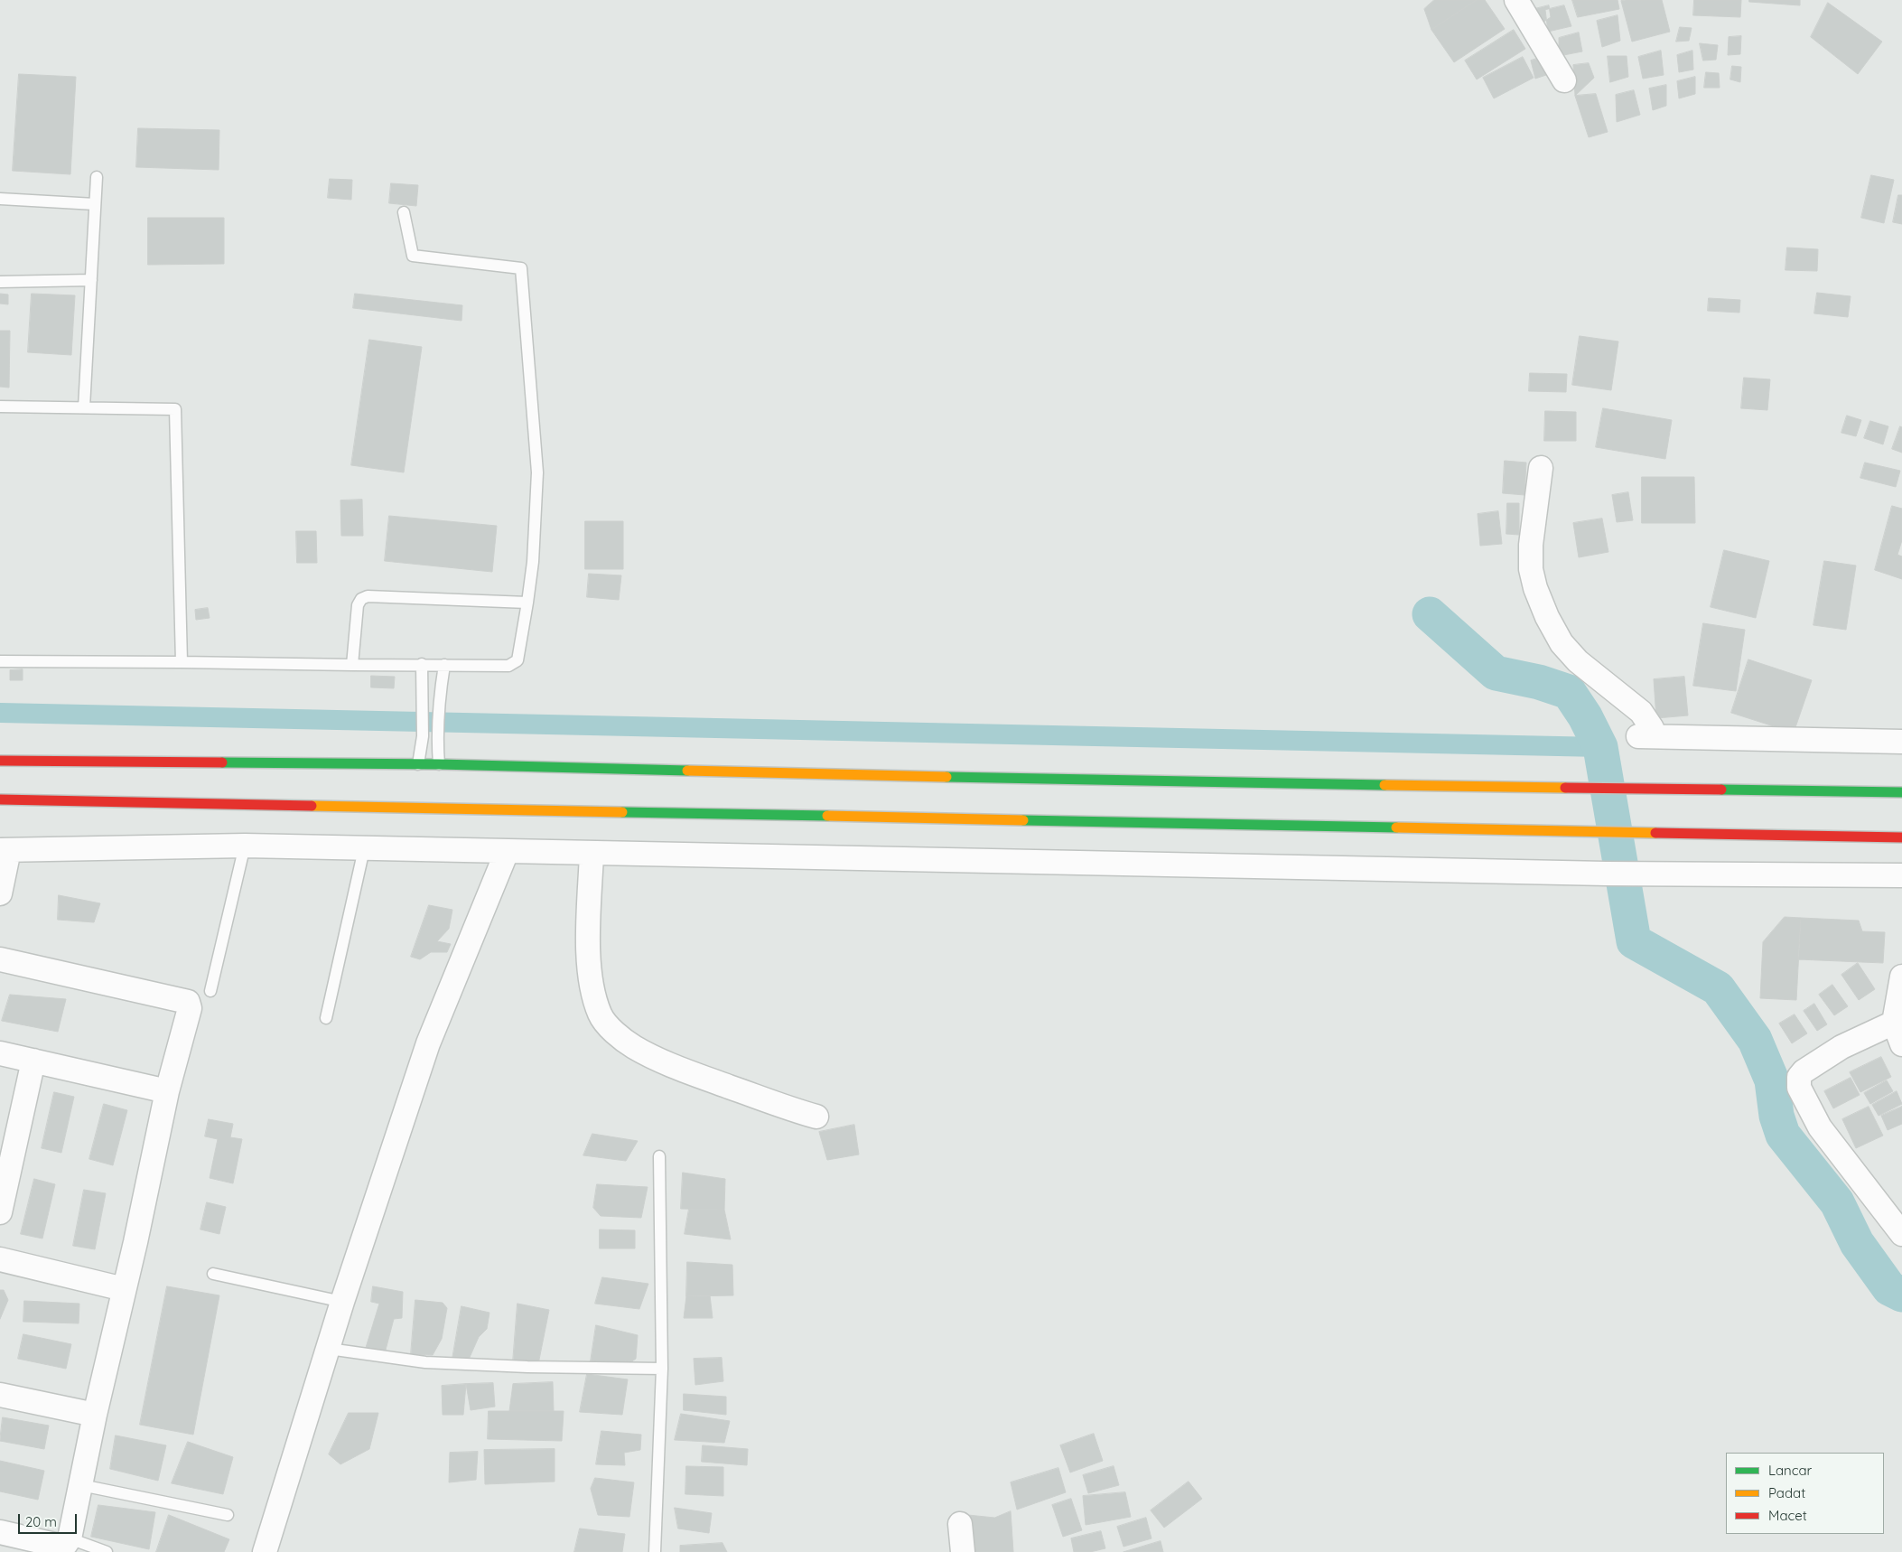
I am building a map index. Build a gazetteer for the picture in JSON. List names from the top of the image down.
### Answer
{
  "legend": ["Lancar", "Padat", "Macet"],
  "scale_bar": "20 m"
}
